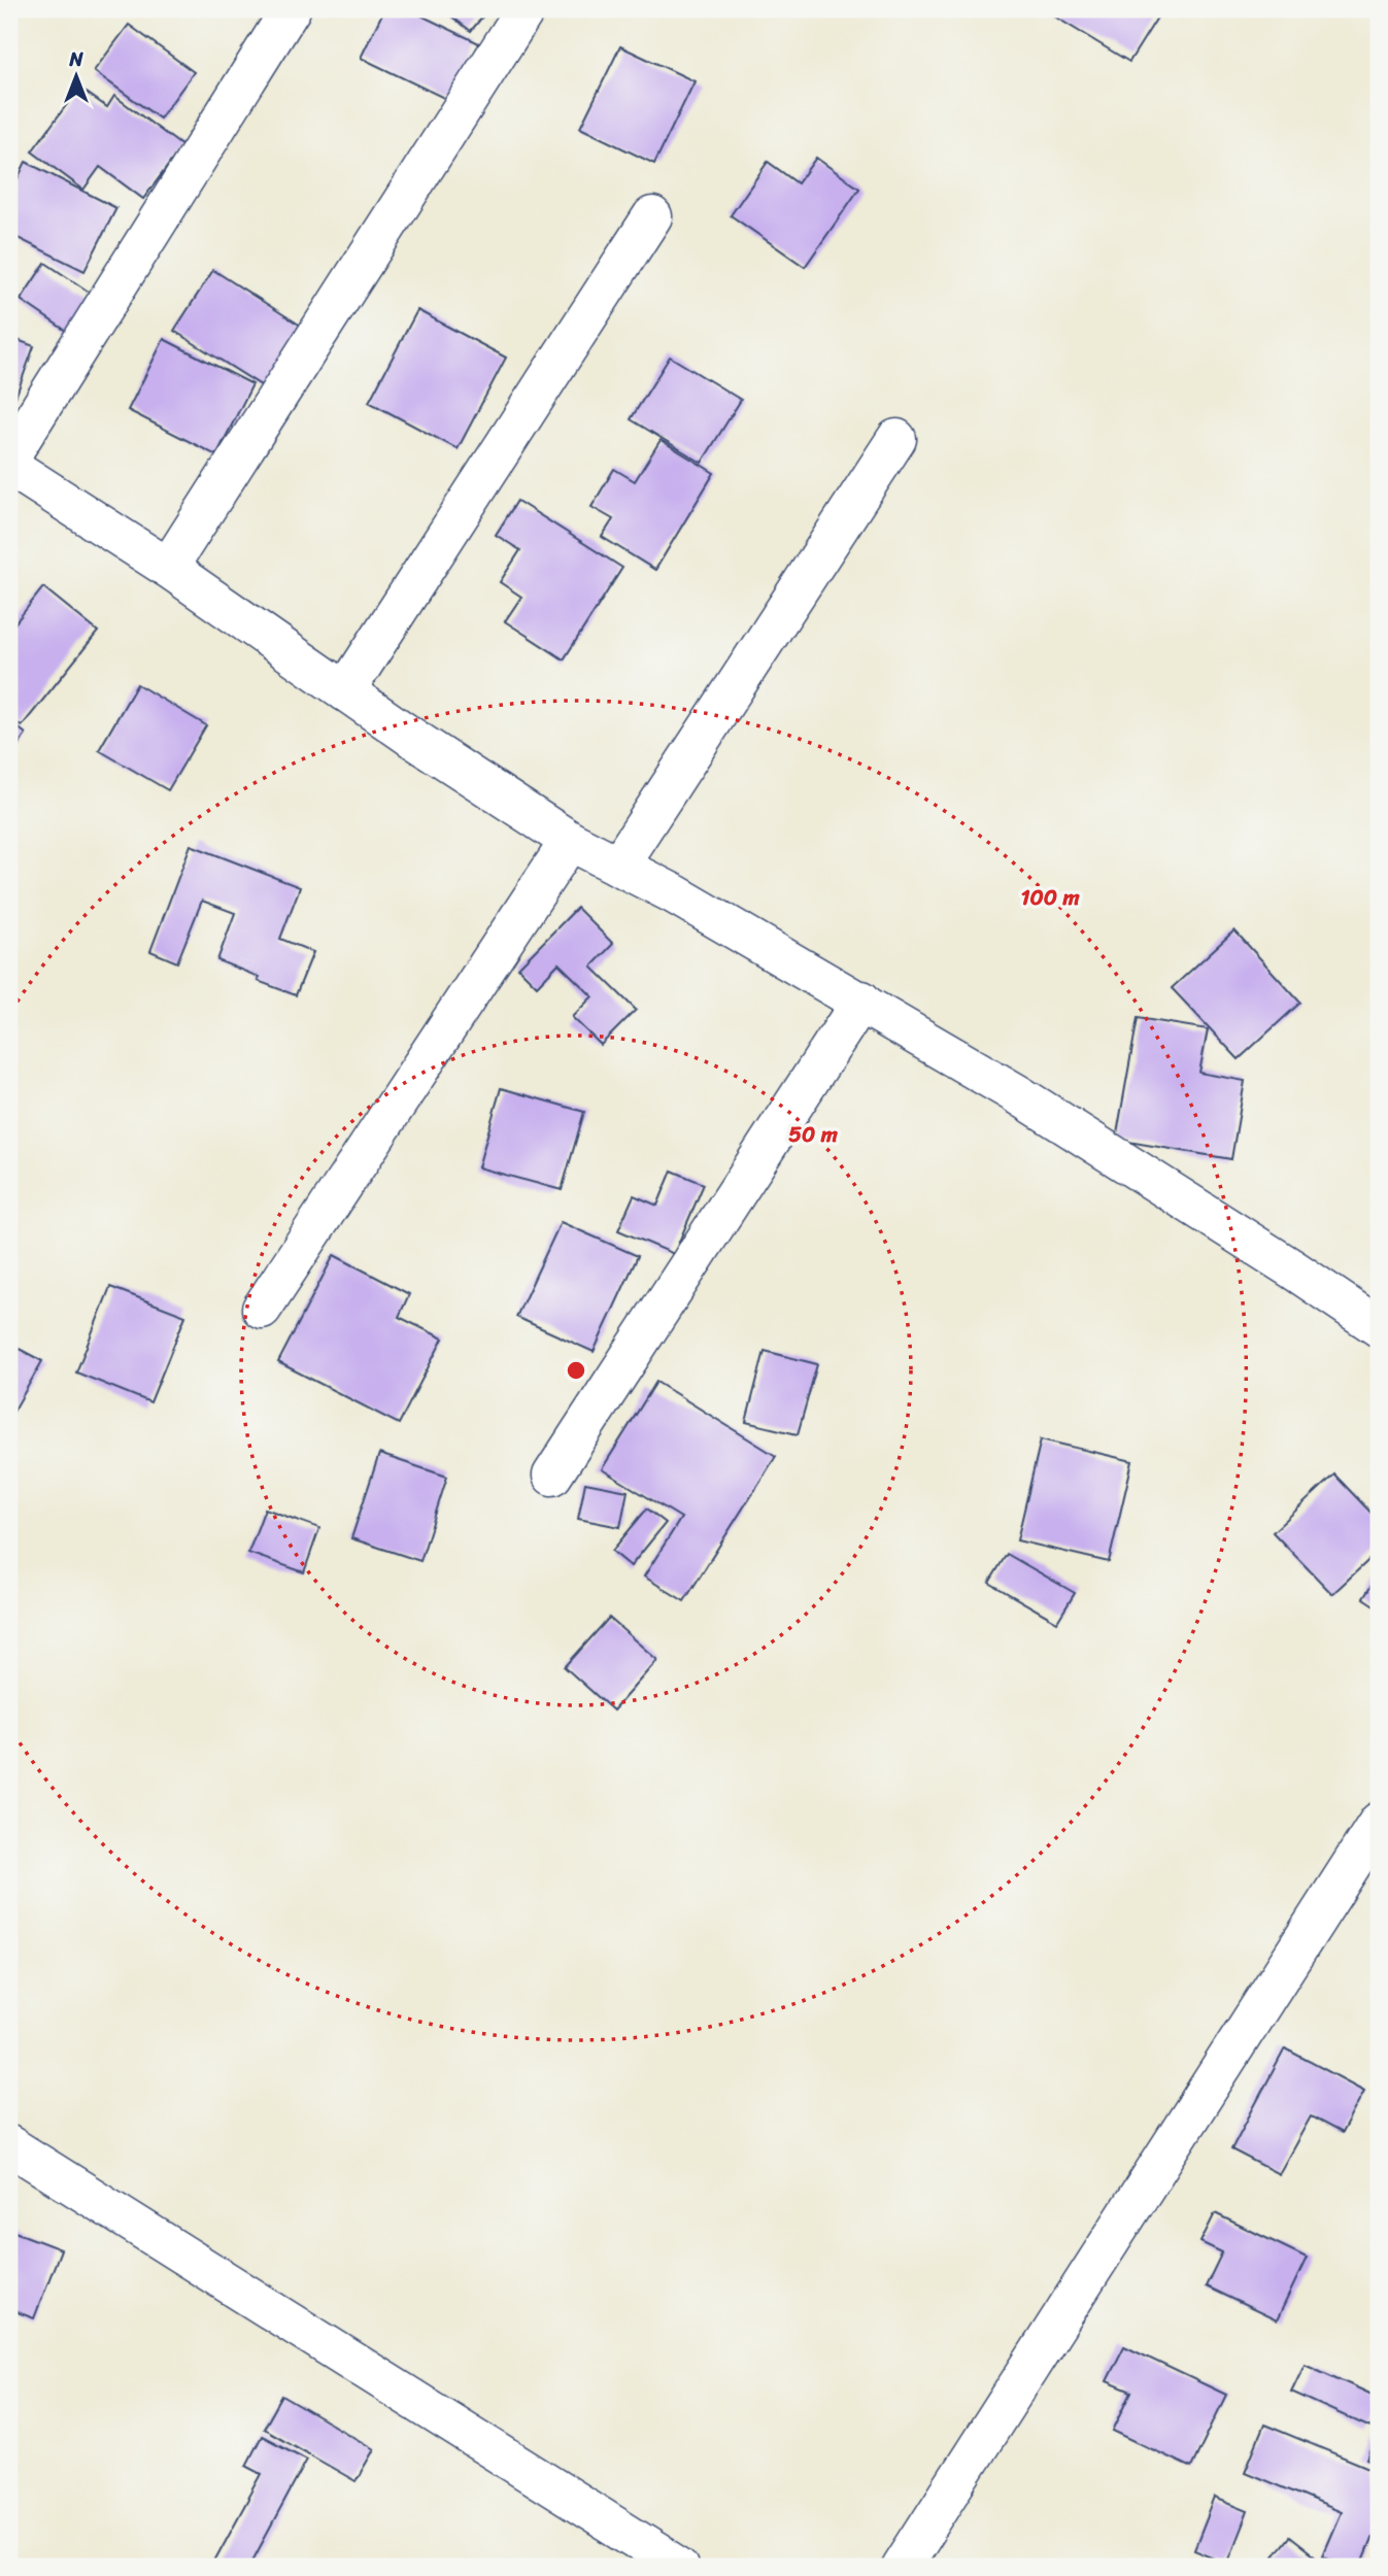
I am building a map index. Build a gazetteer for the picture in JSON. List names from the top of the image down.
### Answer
{
  "north": "top",
  "rings": ["100 m", "50 m"]
}
